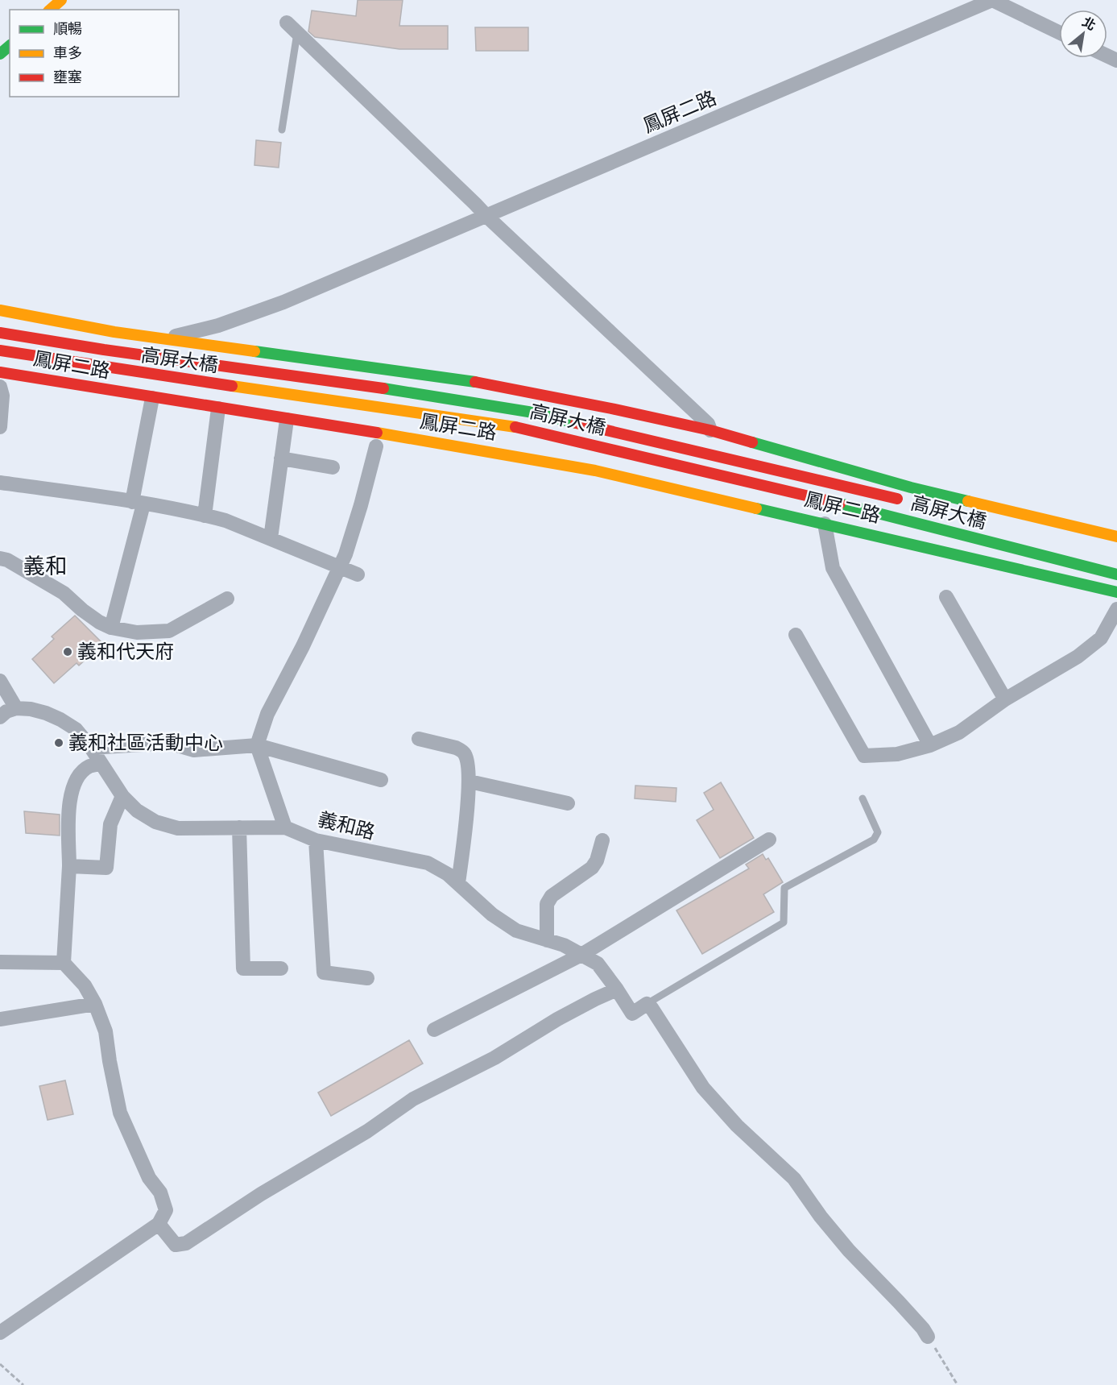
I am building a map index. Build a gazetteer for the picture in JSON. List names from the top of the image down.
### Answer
{
  "streets": {
    "main road": ["鳳屏二路", "高屏大橋"],
    "street": ["義和路"]
  },
  "crossings": [
    ["鳳屏二路", "高屏大橋"]
  ],
  "districts": ["義和"],
  "places": ["義和代天府", "義和社區活動中心"],
  "legend": ["順暢", "車多", "壅塞"],
  "north": "top right"
}
